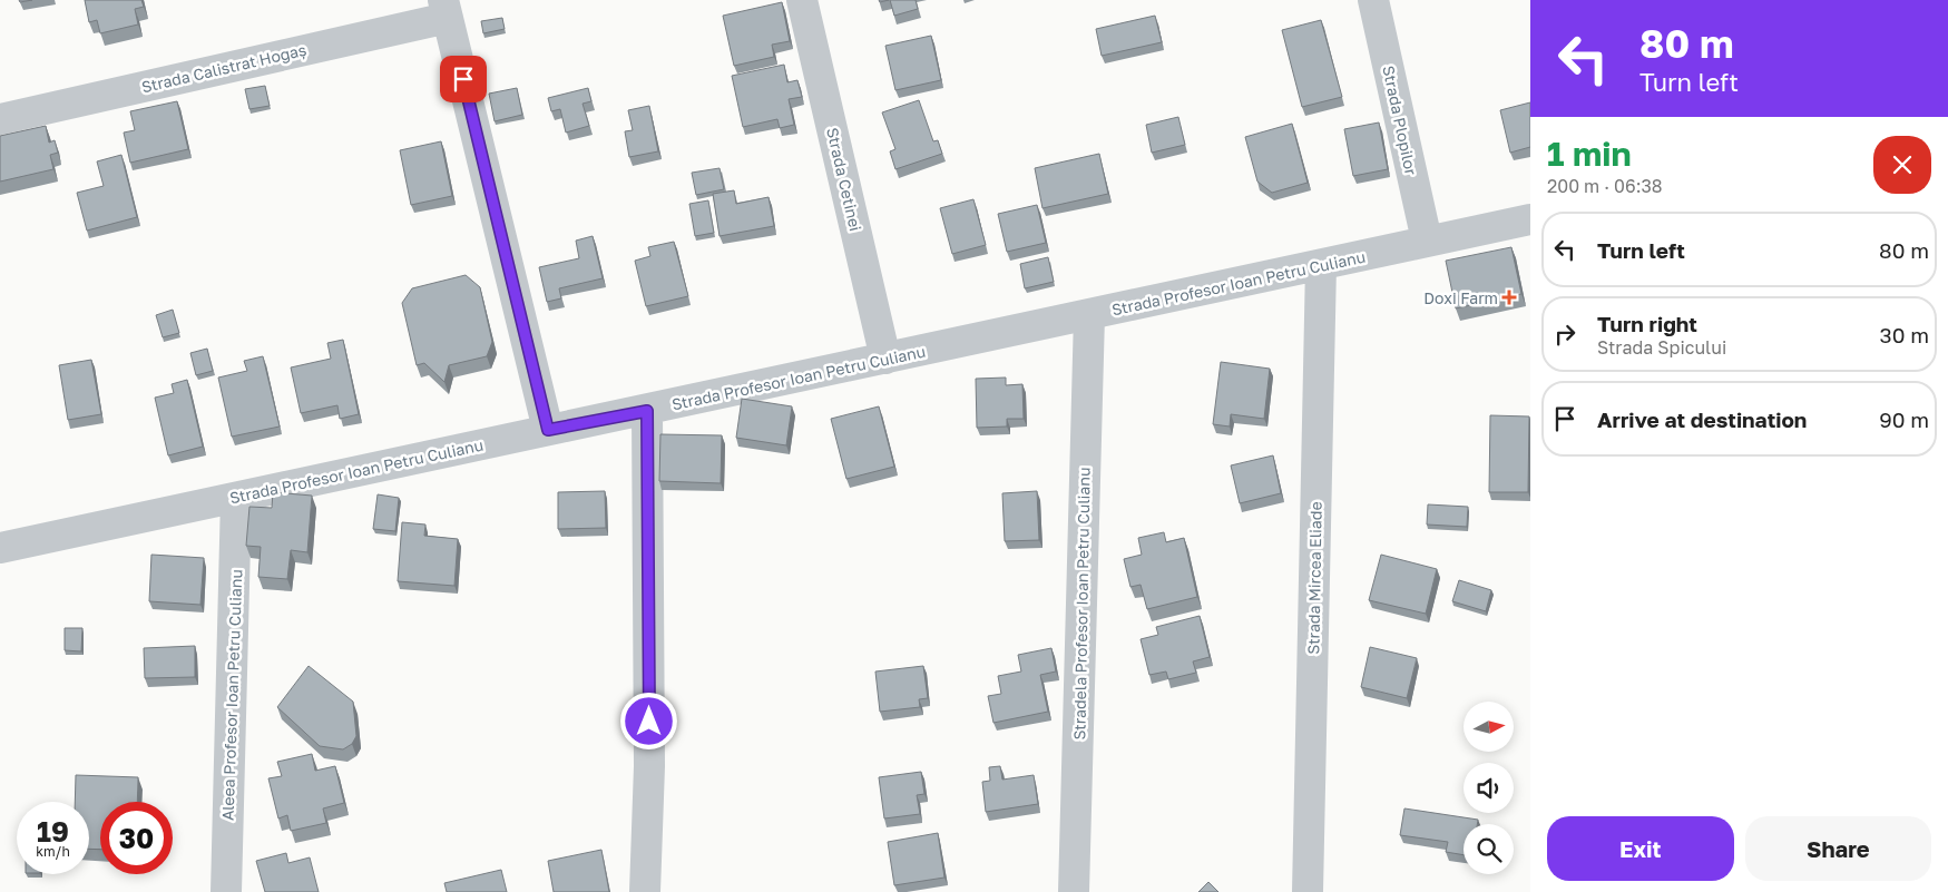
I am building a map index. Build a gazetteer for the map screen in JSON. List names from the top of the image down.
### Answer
{
  "streets": {
    "street": [
      "Strada Calistrat Hogaș",
      "Strada Plopilor",
      "Strada Cetinei",
      "Strada Profesor Ioan Petru Culianu",
      "Strada Mircea Eliade",
      "Stradela Profesor Ioan Petru Culianu",
      "Aleea Profesor Ioan Petru Culianu"
    ]
  },
  "crossings": [
    ["Strada Plopilor", "Strada Profesor Ioan Petru Culianu"],
    ["Strada Cetinei", "Strada Profesor Ioan Petru Culianu"],
    ["Strada Profesor Ioan Petru Culianu", "Strada Mircea Eliade"],
    ["Strada Profesor Ioan Petru Culianu", "Stradela Profesor Ioan Petru Culianu"],
    ["Strada Profesor Ioan Petru Culianu", "Aleea Profesor Ioan Petru Culianu"]
  ],
  "places": {
    "health": ["Doxi Farm"]
  },
  "north": "right",
  "page": {
    "turn": ["80 m", "Turn left"],
    "heading": ["1 min", "200 m · 06:38"],
    "list": [
      {
        "name": "Turn left",
        "value": "80 m"
      },
      {
        "name": "Turn right",
        "note": "Strada Spicului",
        "value": "30 m"
      },
      {
        "name": "Arrive at destination",
        "value": "90 m"
      }
    ],
    "speed": "19 km/h",
    "limit": "30",
    "buttons": ["Exit", "Share"]
  }
}
